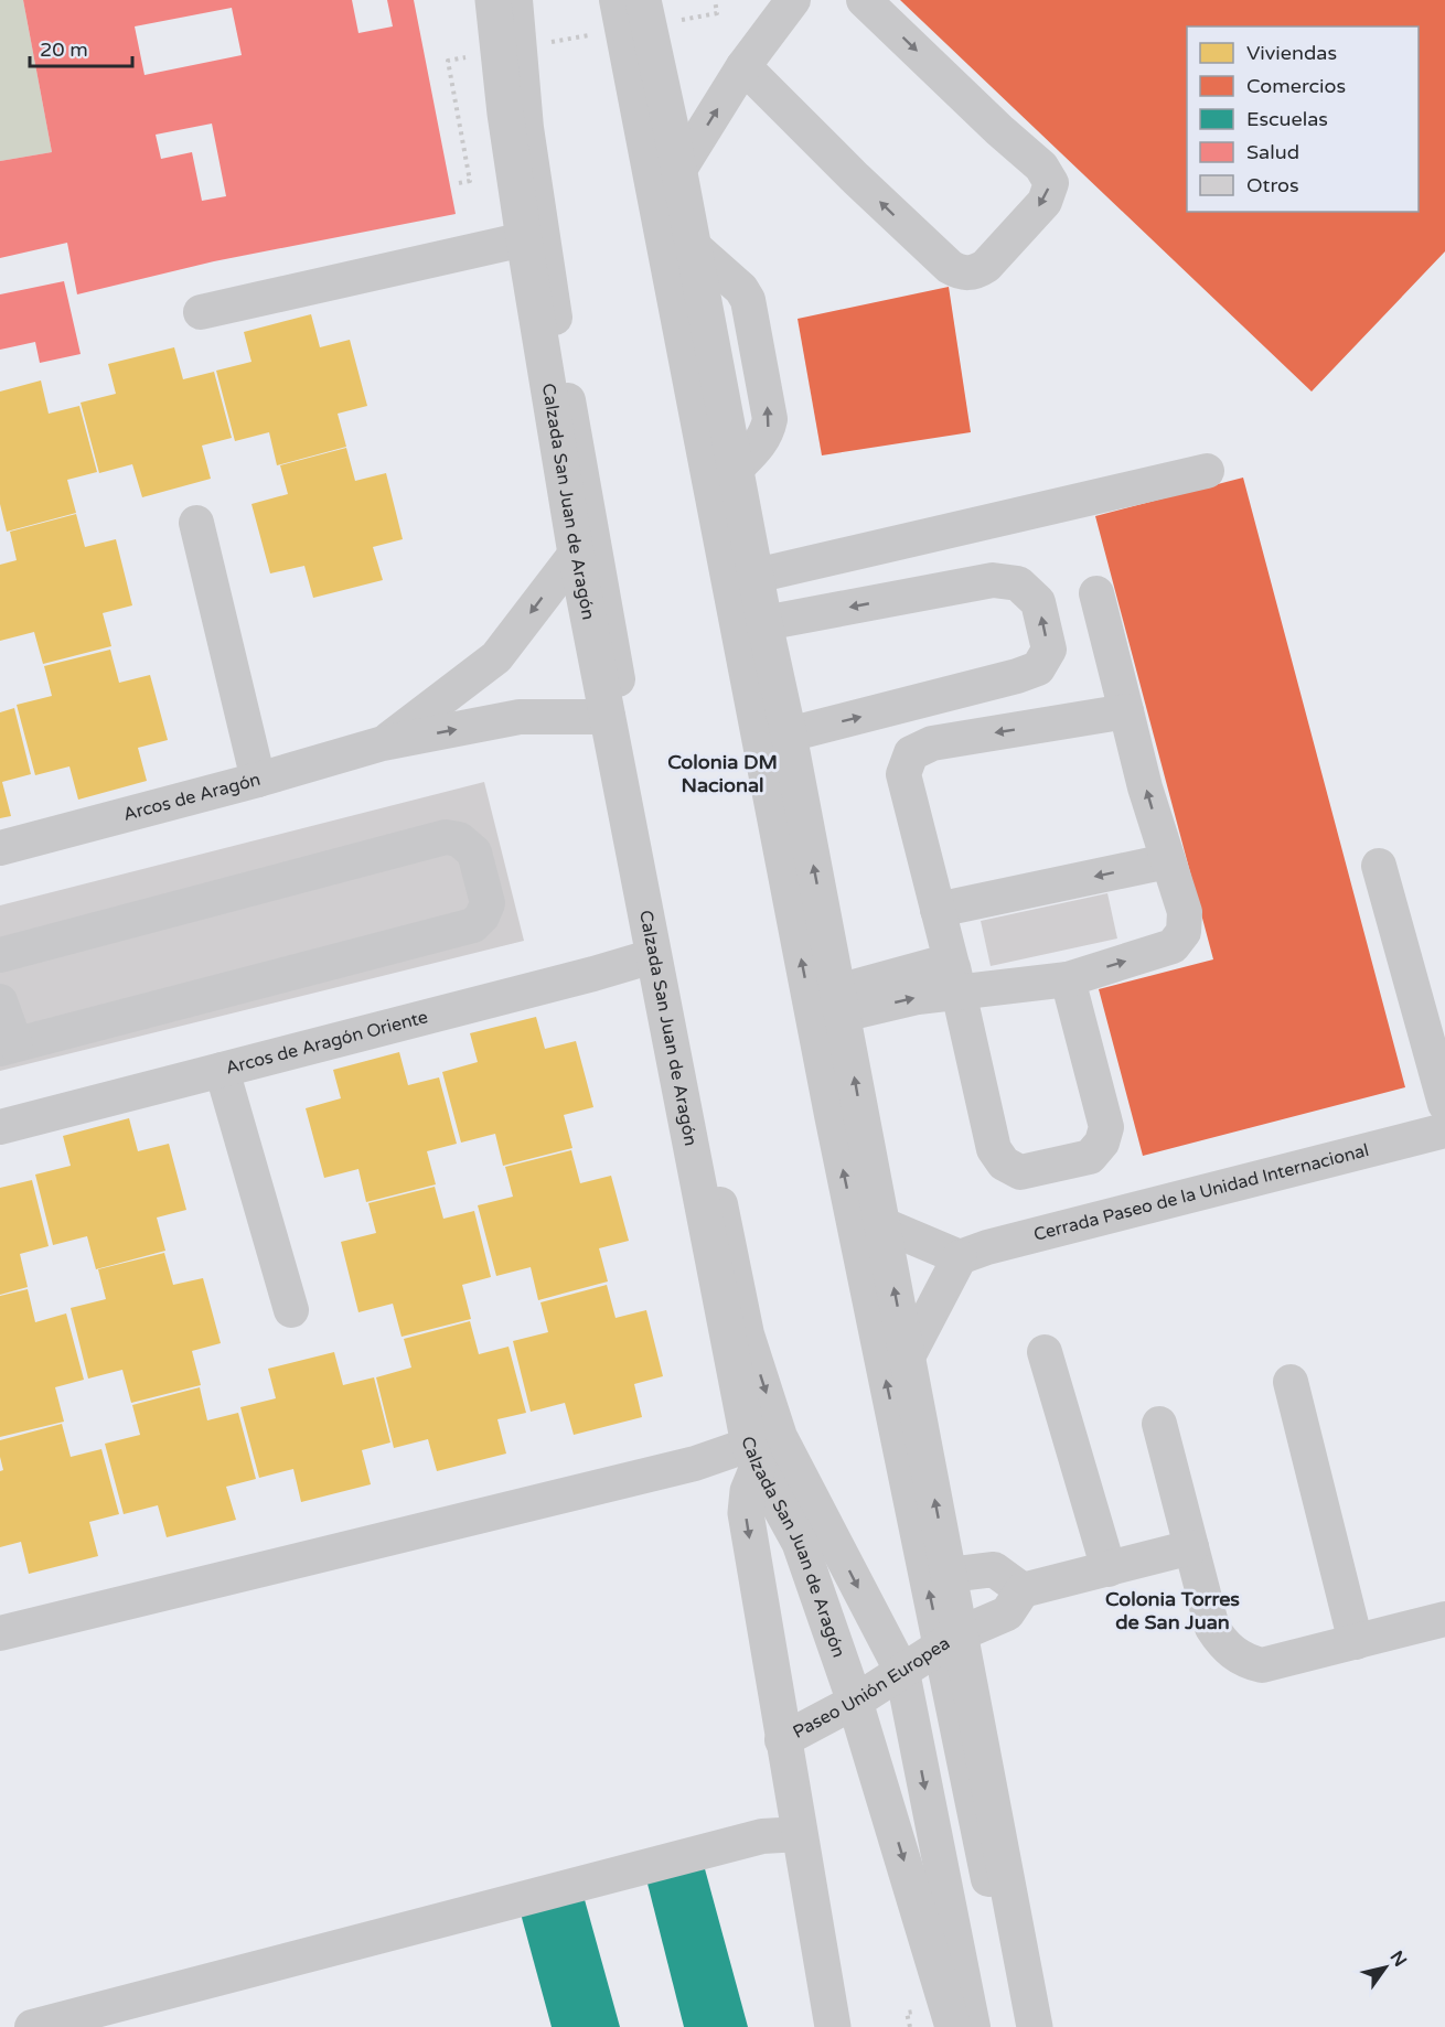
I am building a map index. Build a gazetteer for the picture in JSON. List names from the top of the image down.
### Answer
{
  "streets": {
    "main road": ["Calzada San Juan de Aragón"],
    "street": [
      "Arcos de Aragón",
      "Arcos de Aragón Oriente",
      "Cerrada Paseo de la Unidad Internacional",
      "Paseo Unión Europea"
    ]
  },
  "crossings": [
    ["Calzada San Juan de Aragón", "Arcos de Aragón"],
    ["Calzada San Juan de Aragón", "Arcos de Aragón Oriente"],
    ["Calzada San Juan de Aragón", "Paseo Unión Europea"]
  ],
  "districts": ["Colonia DM Nacional", "Colonia Torres de San Juan"],
  "legend": [
    "Viviendas",
    "Comercios",
    "Escuelas",
    "Salud",
    "Otros"
  ],
  "scale_bar": "20 m",
  "north": "top right"
}
